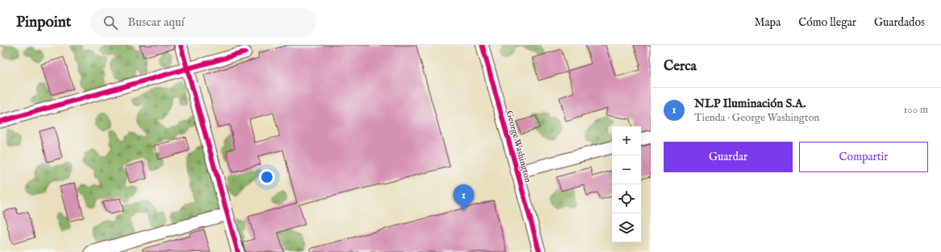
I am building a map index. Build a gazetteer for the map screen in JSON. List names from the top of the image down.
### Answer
{
  "streets": {
    "street": ["George Washington"]
  },
  "page": {
    "header": "Pinpoint",
    "search": "Buscar aquí",
    "nav": ["Mapa", "Cómo llegar", "Guardados"],
    "heading": "Cerca",
    "list": [
      {
        "mark": "1",
        "name": "NLP Iluminación S.A.",
        "note": "Tienda · George Washington",
        "value": "100 m"
      }
    ],
    "map_buttons": ["+", "−"],
    "buttons": ["Guardar", "Compartir"],
    "pins": "1"
  }
}
